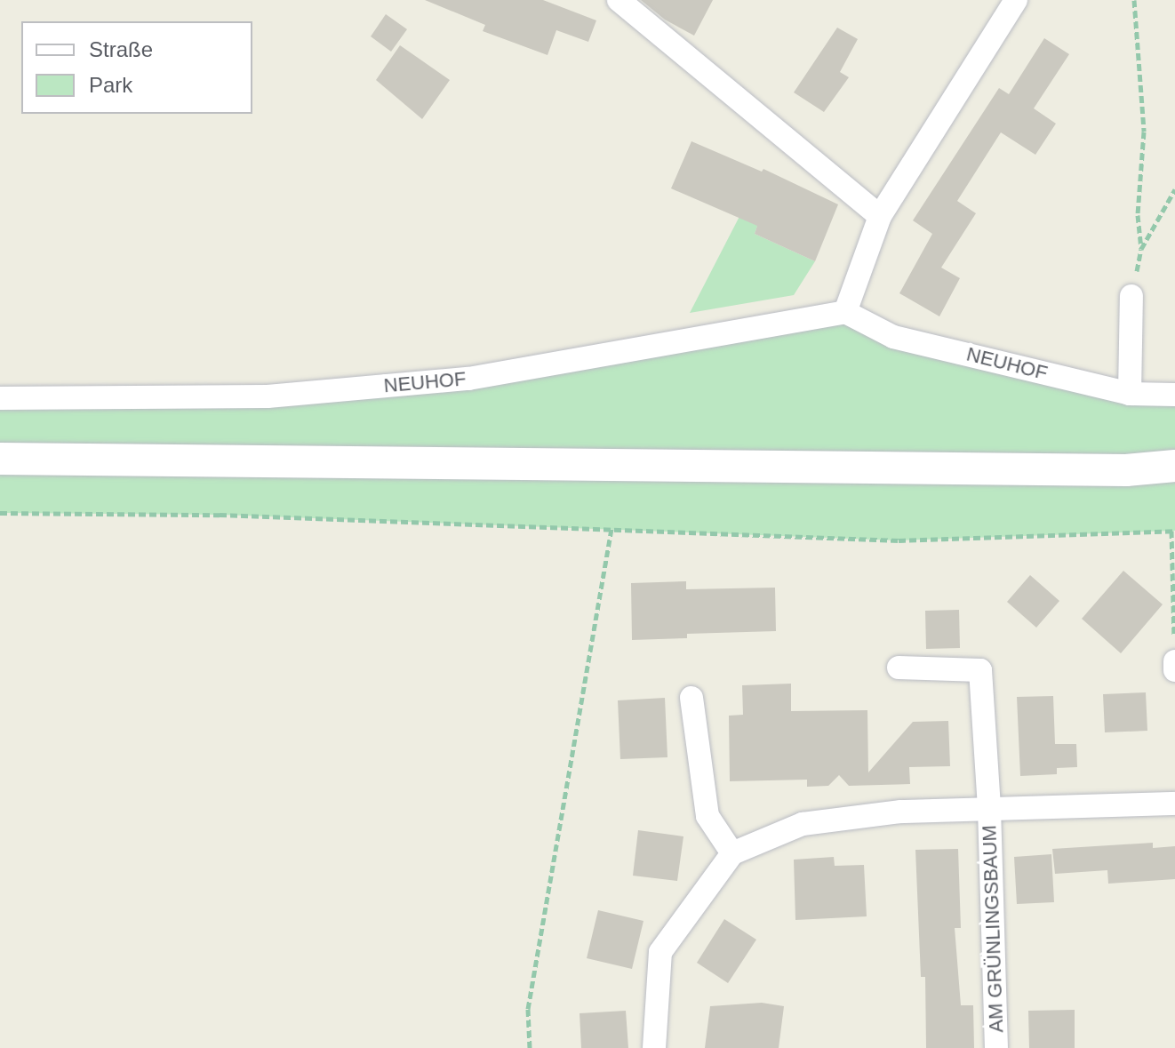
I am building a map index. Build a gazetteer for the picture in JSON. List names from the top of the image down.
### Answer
{
  "streets": {
    "street": ["NEUHOF", "AM GRÜNLINGSBAUM"]
  },
  "legend": ["Straße", "Park"]
}
